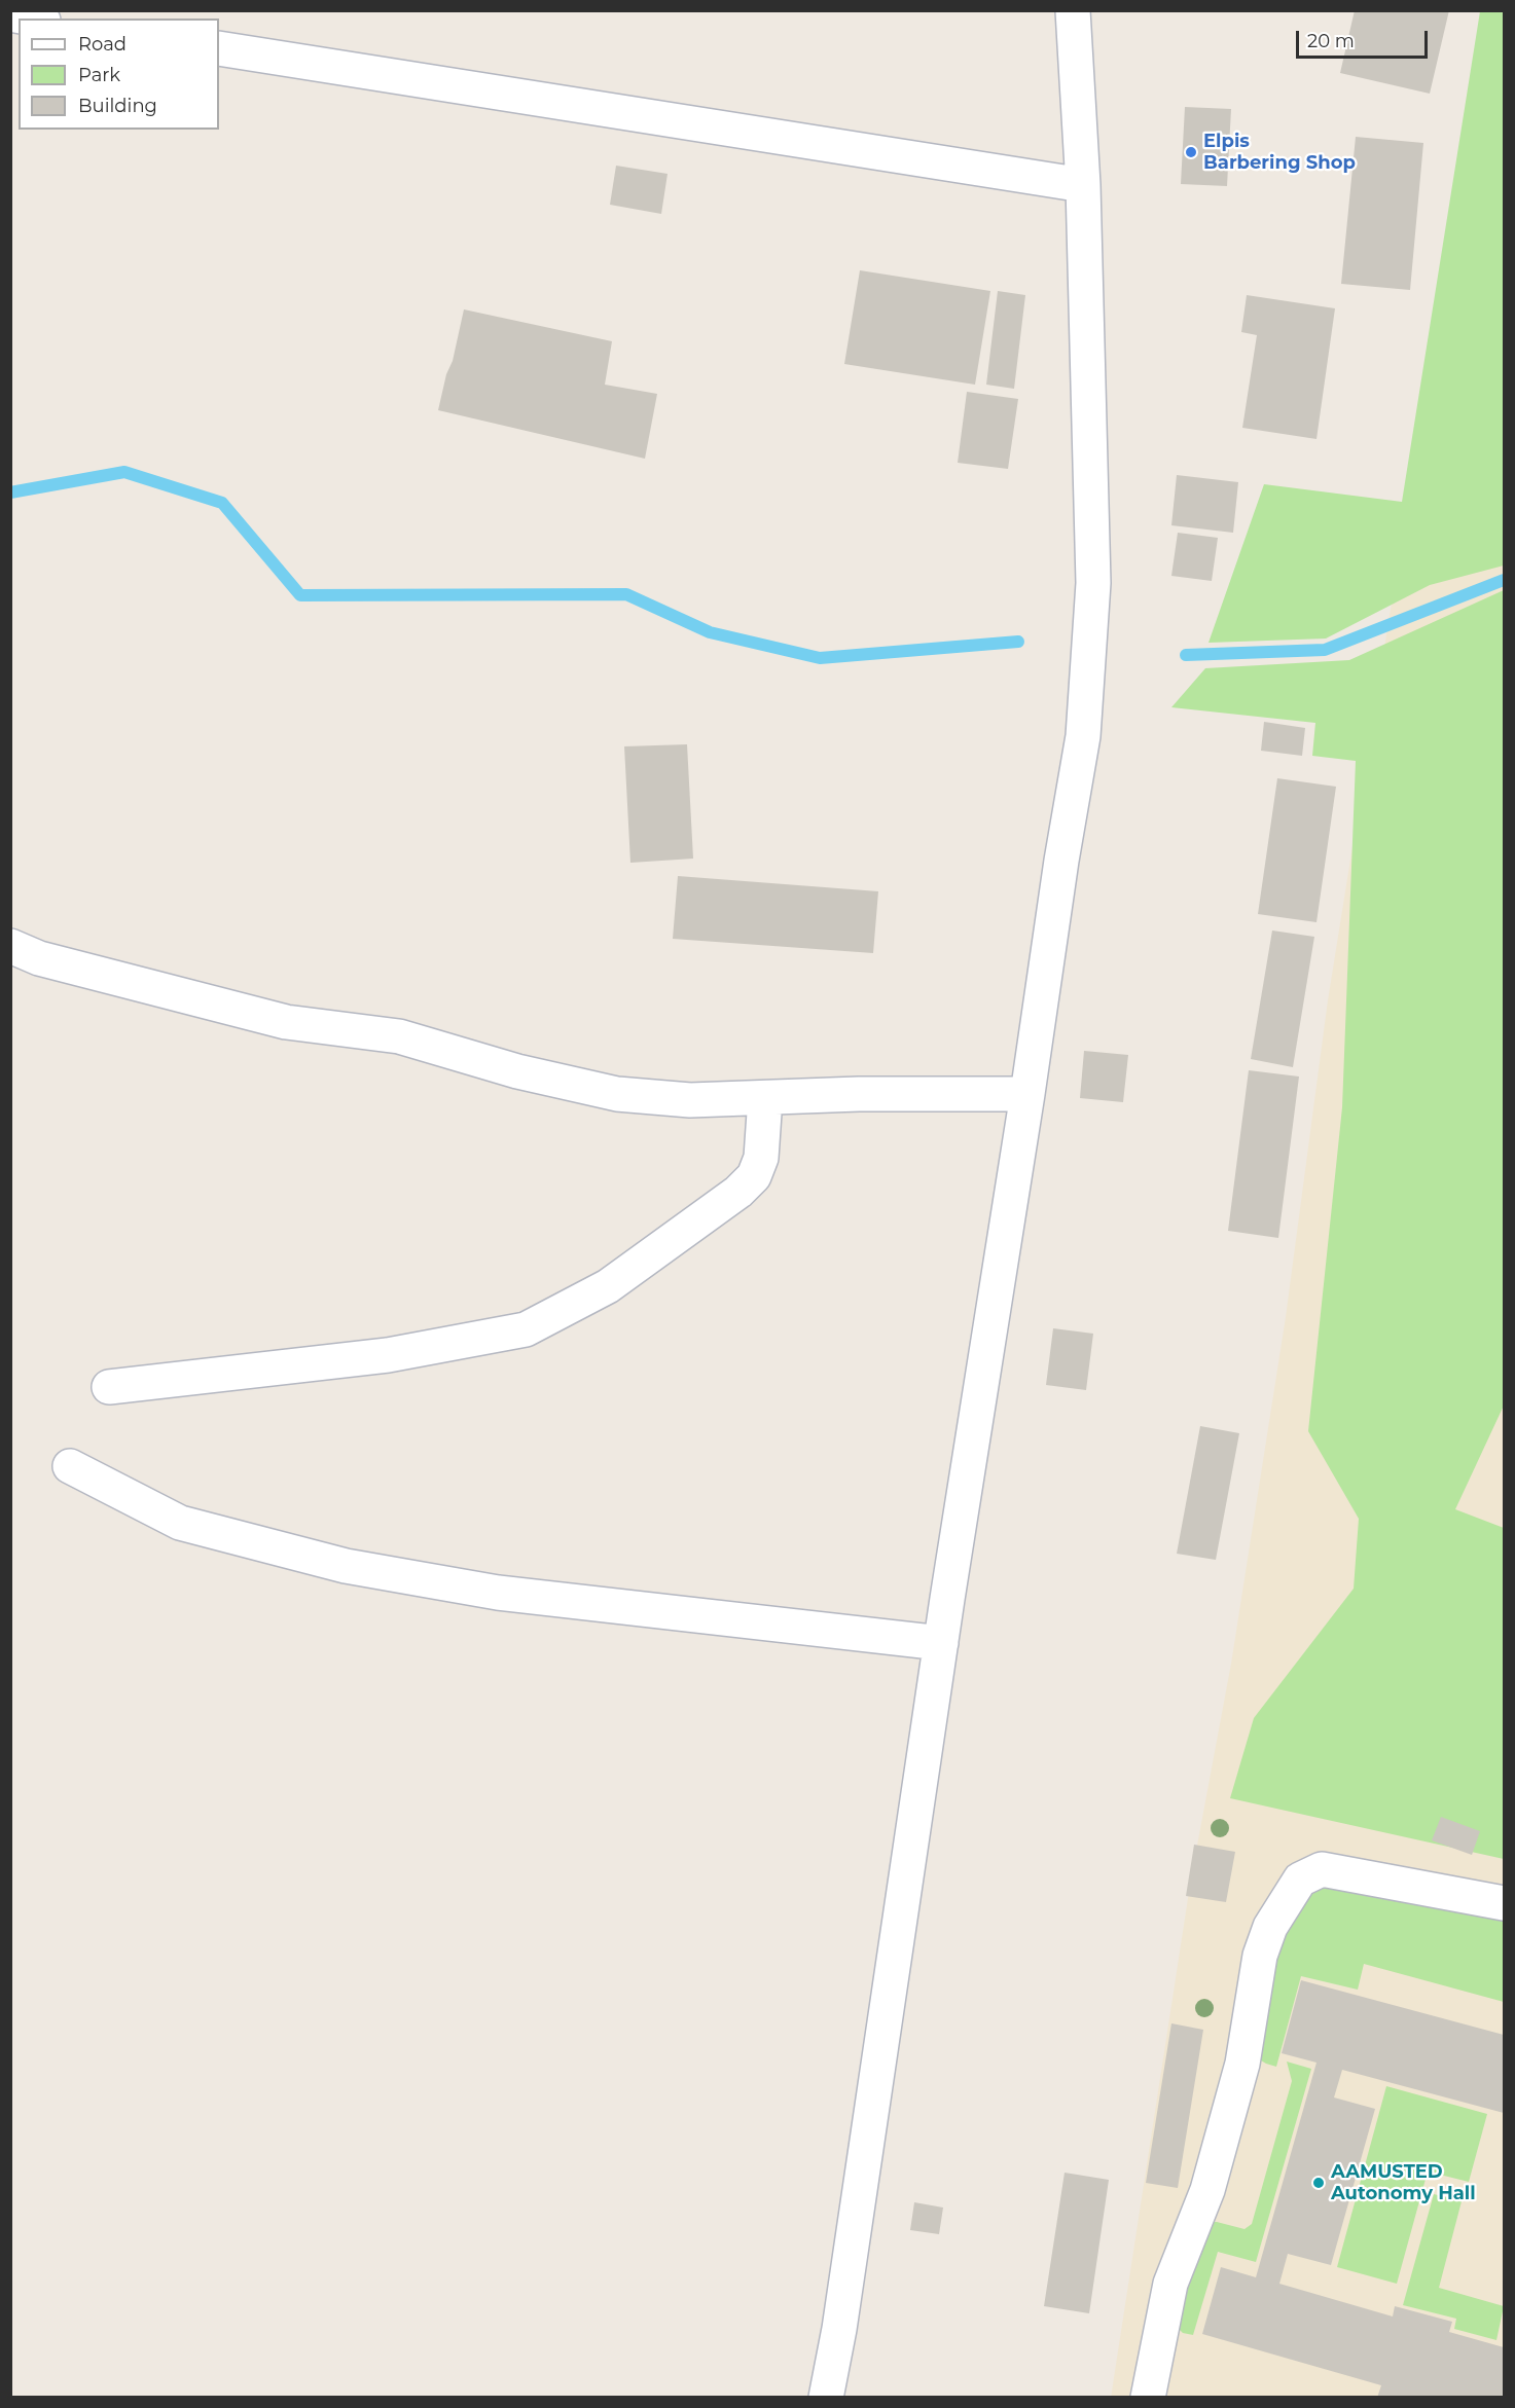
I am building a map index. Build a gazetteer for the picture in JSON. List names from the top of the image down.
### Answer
{
  "places": ["Elpis Barbering Shop", "AAMUSTED Autonomy Hall"],
  "legend": ["Road", "Park", "Building"],
  "scale_bar": "20 m"
}
